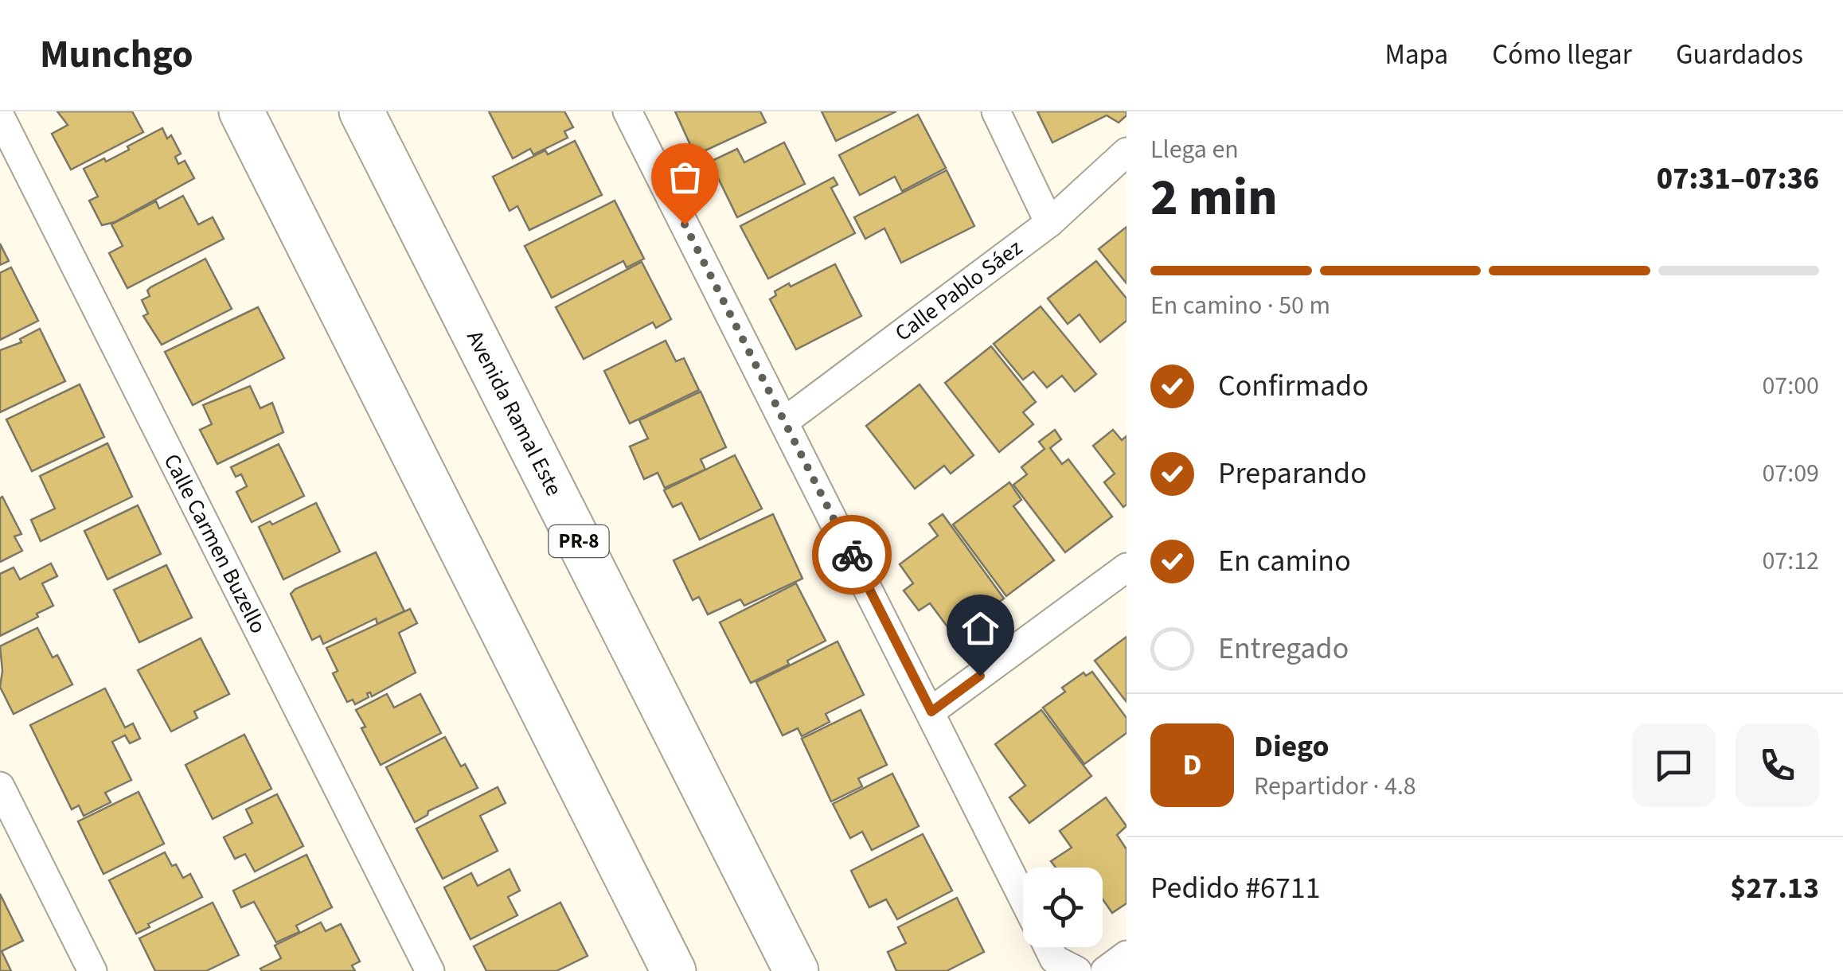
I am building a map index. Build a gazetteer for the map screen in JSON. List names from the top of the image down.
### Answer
{
  "streets": {
    "main road": ["Avenida Ramal Este", "PR-8"],
    "street": ["Calle Pablo Sáez", "Calle Carmen Buzello"]
  },
  "page": {
    "header": "Munchgo",
    "nav": ["Mapa", "Cómo llegar", "Guardados"],
    "heading": ["2 min", "Llega en", "07:31–07:36"],
    "panel": [
      "Diego",
      "Repartidor · 4.8",
      "Pedido #6711",
      "$27.13"
    ],
    "bar": "En camino · 50 m",
    "list": [
      ["Confirmado", "07:00"],
      ["Preparando", "07:09"],
      ["En camino", "07:12"],
      "Entregado"
    ],
    "round": "D"
  }
}
